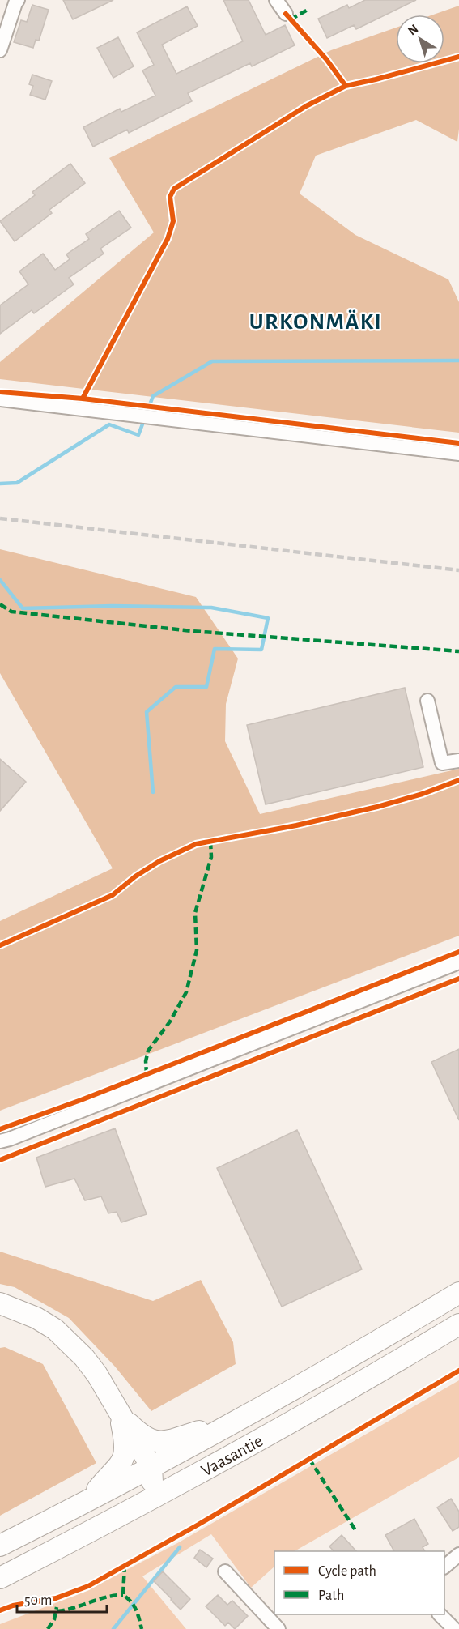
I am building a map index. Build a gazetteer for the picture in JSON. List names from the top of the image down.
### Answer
{
  "streets": {
    "highway": ["Vaasantie"]
  },
  "districts": ["URKONMÄKI"],
  "legend": ["Cycle path", "Path"],
  "scale_bar": "50 m",
  "north": "top left"
}
